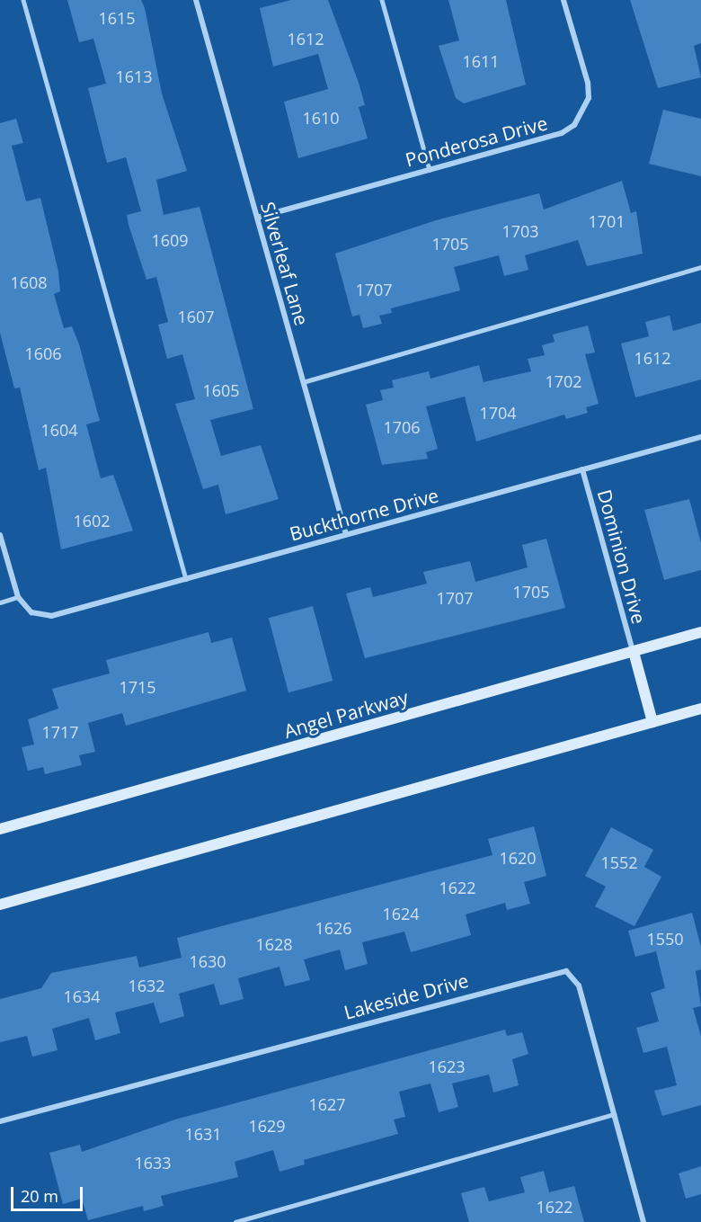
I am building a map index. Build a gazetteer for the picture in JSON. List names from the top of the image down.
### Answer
{
  "streets": {
    "main road": ["Angel Parkway"],
    "street": [
      "Ponderosa Drive",
      "Silverleaf Lane",
      "Buckthorne Drive",
      "Dominion Drive",
      "Lakeside Drive"
    ]
  },
  "crossings": [
    ["Ponderosa Drive", "Silverleaf Lane"],
    ["Silverleaf Lane", "Buckthorne Drive"],
    ["Buckthorne Drive", "Dominion Drive"],
    ["Dominion Drive", "Angel Parkway"]
  ],
  "house_numbers": [
    "1615",
    "1612",
    "1611",
    "1613",
    "1610",
    "1701",
    "1703",
    "1609",
    "1705",
    "1608",
    "1707",
    "1607",
    "1606",
    "1612",
    "1702",
    "1605",
    "1704",
    "1706",
    "1604",
    "1602",
    "1705",
    "1707",
    "1715",
    "1717",
    "1620",
    "1552",
    "1622",
    "1624",
    "1626",
    "1550",
    "1628",
    "1630",
    "1632",
    "1634",
    "1623",
    "1627",
    "1629",
    "1631",
    "1633",
    "1622"
  ],
  "scale_bar": "20 m"
}
